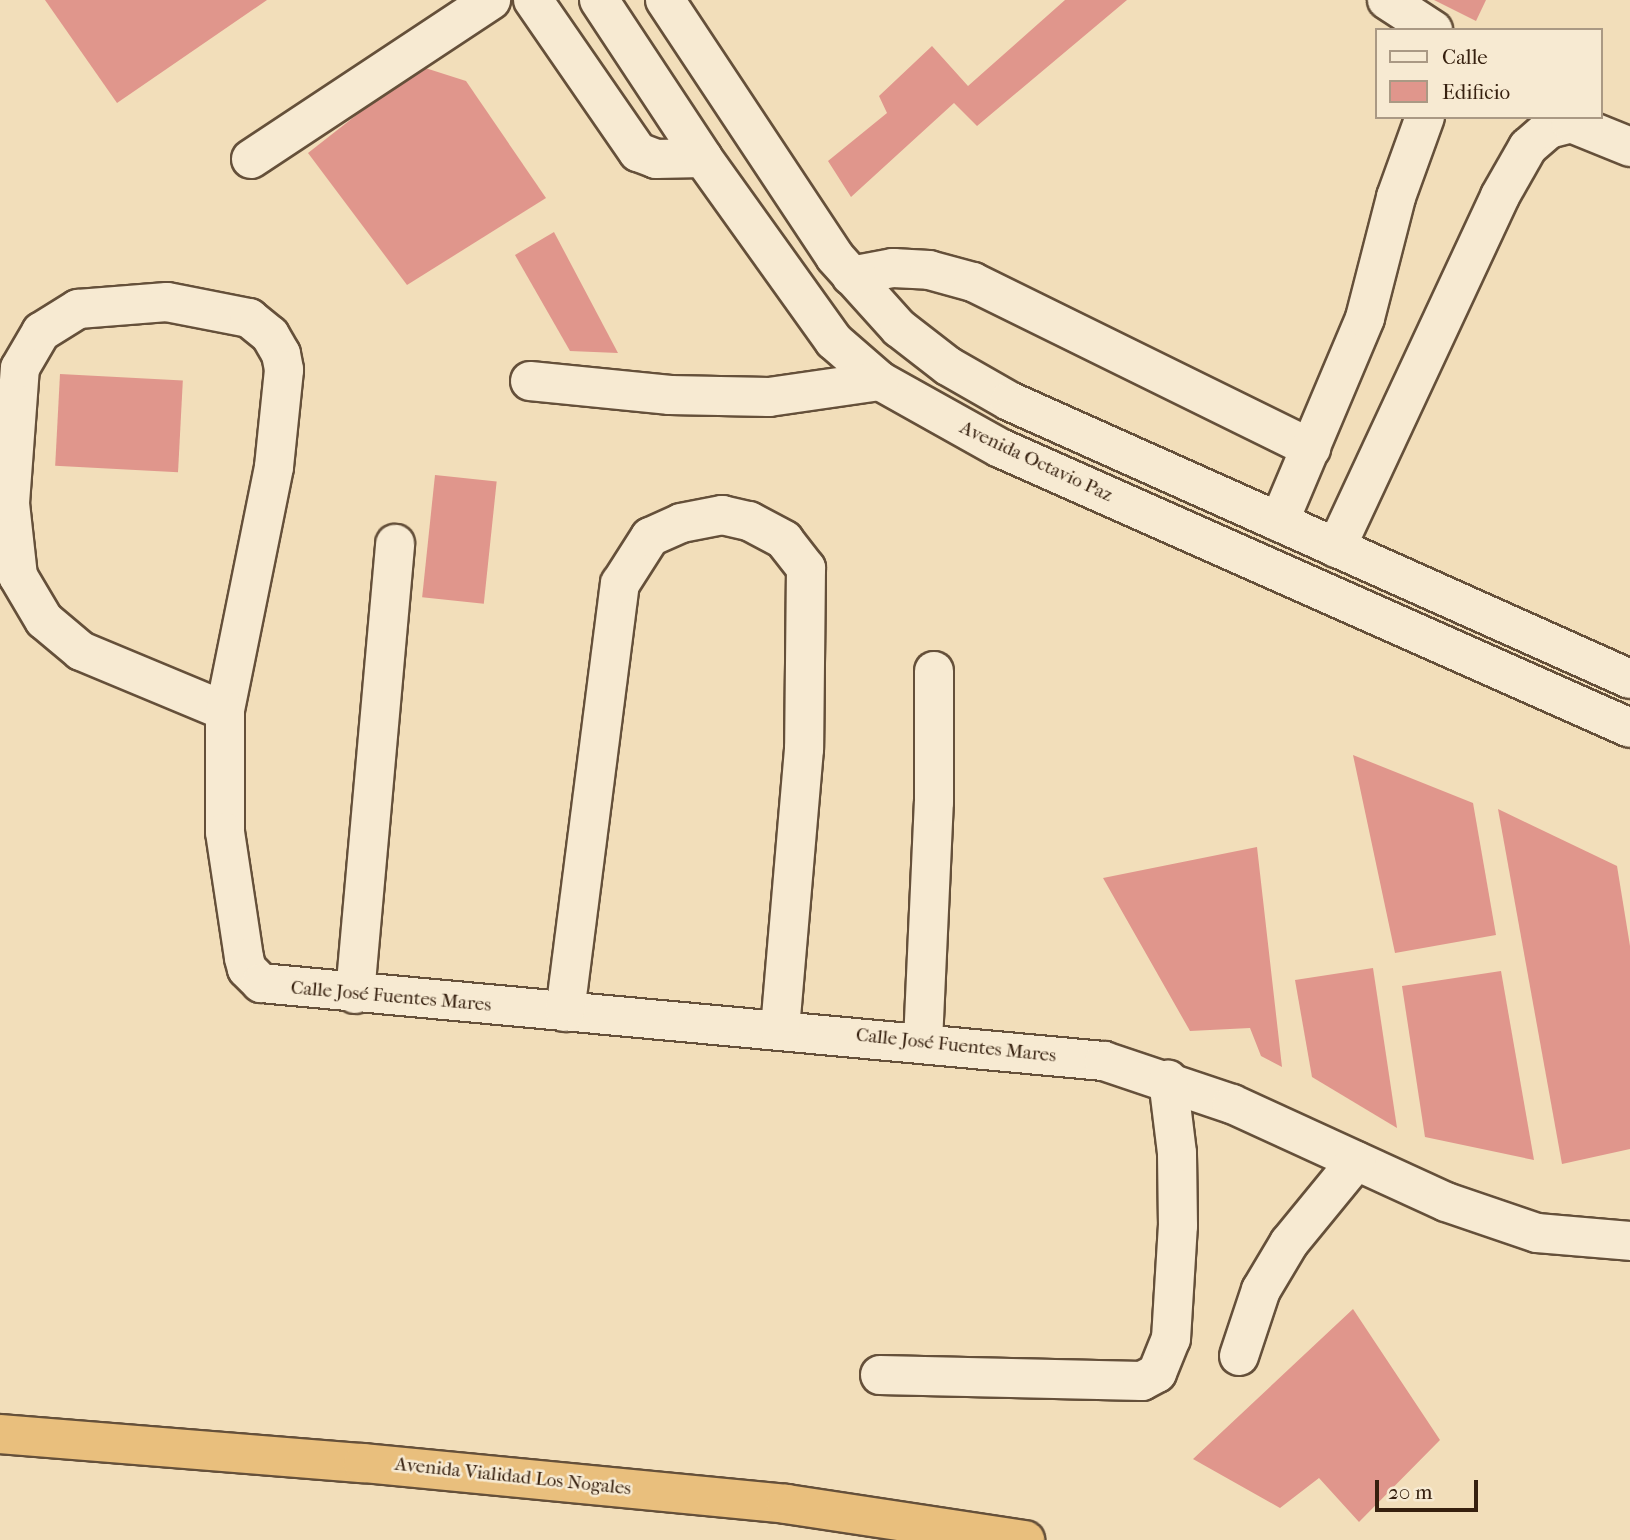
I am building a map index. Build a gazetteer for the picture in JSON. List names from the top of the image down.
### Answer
{
  "streets": {
    "highway": ["Avenida Vialidad Los Nogales"],
    "street": ["Avenida Octavio Paz", "Calle José Fuentes Mares"]
  },
  "legend": ["Calle", "Edificio"],
  "scale_bar": "20 m"
}
